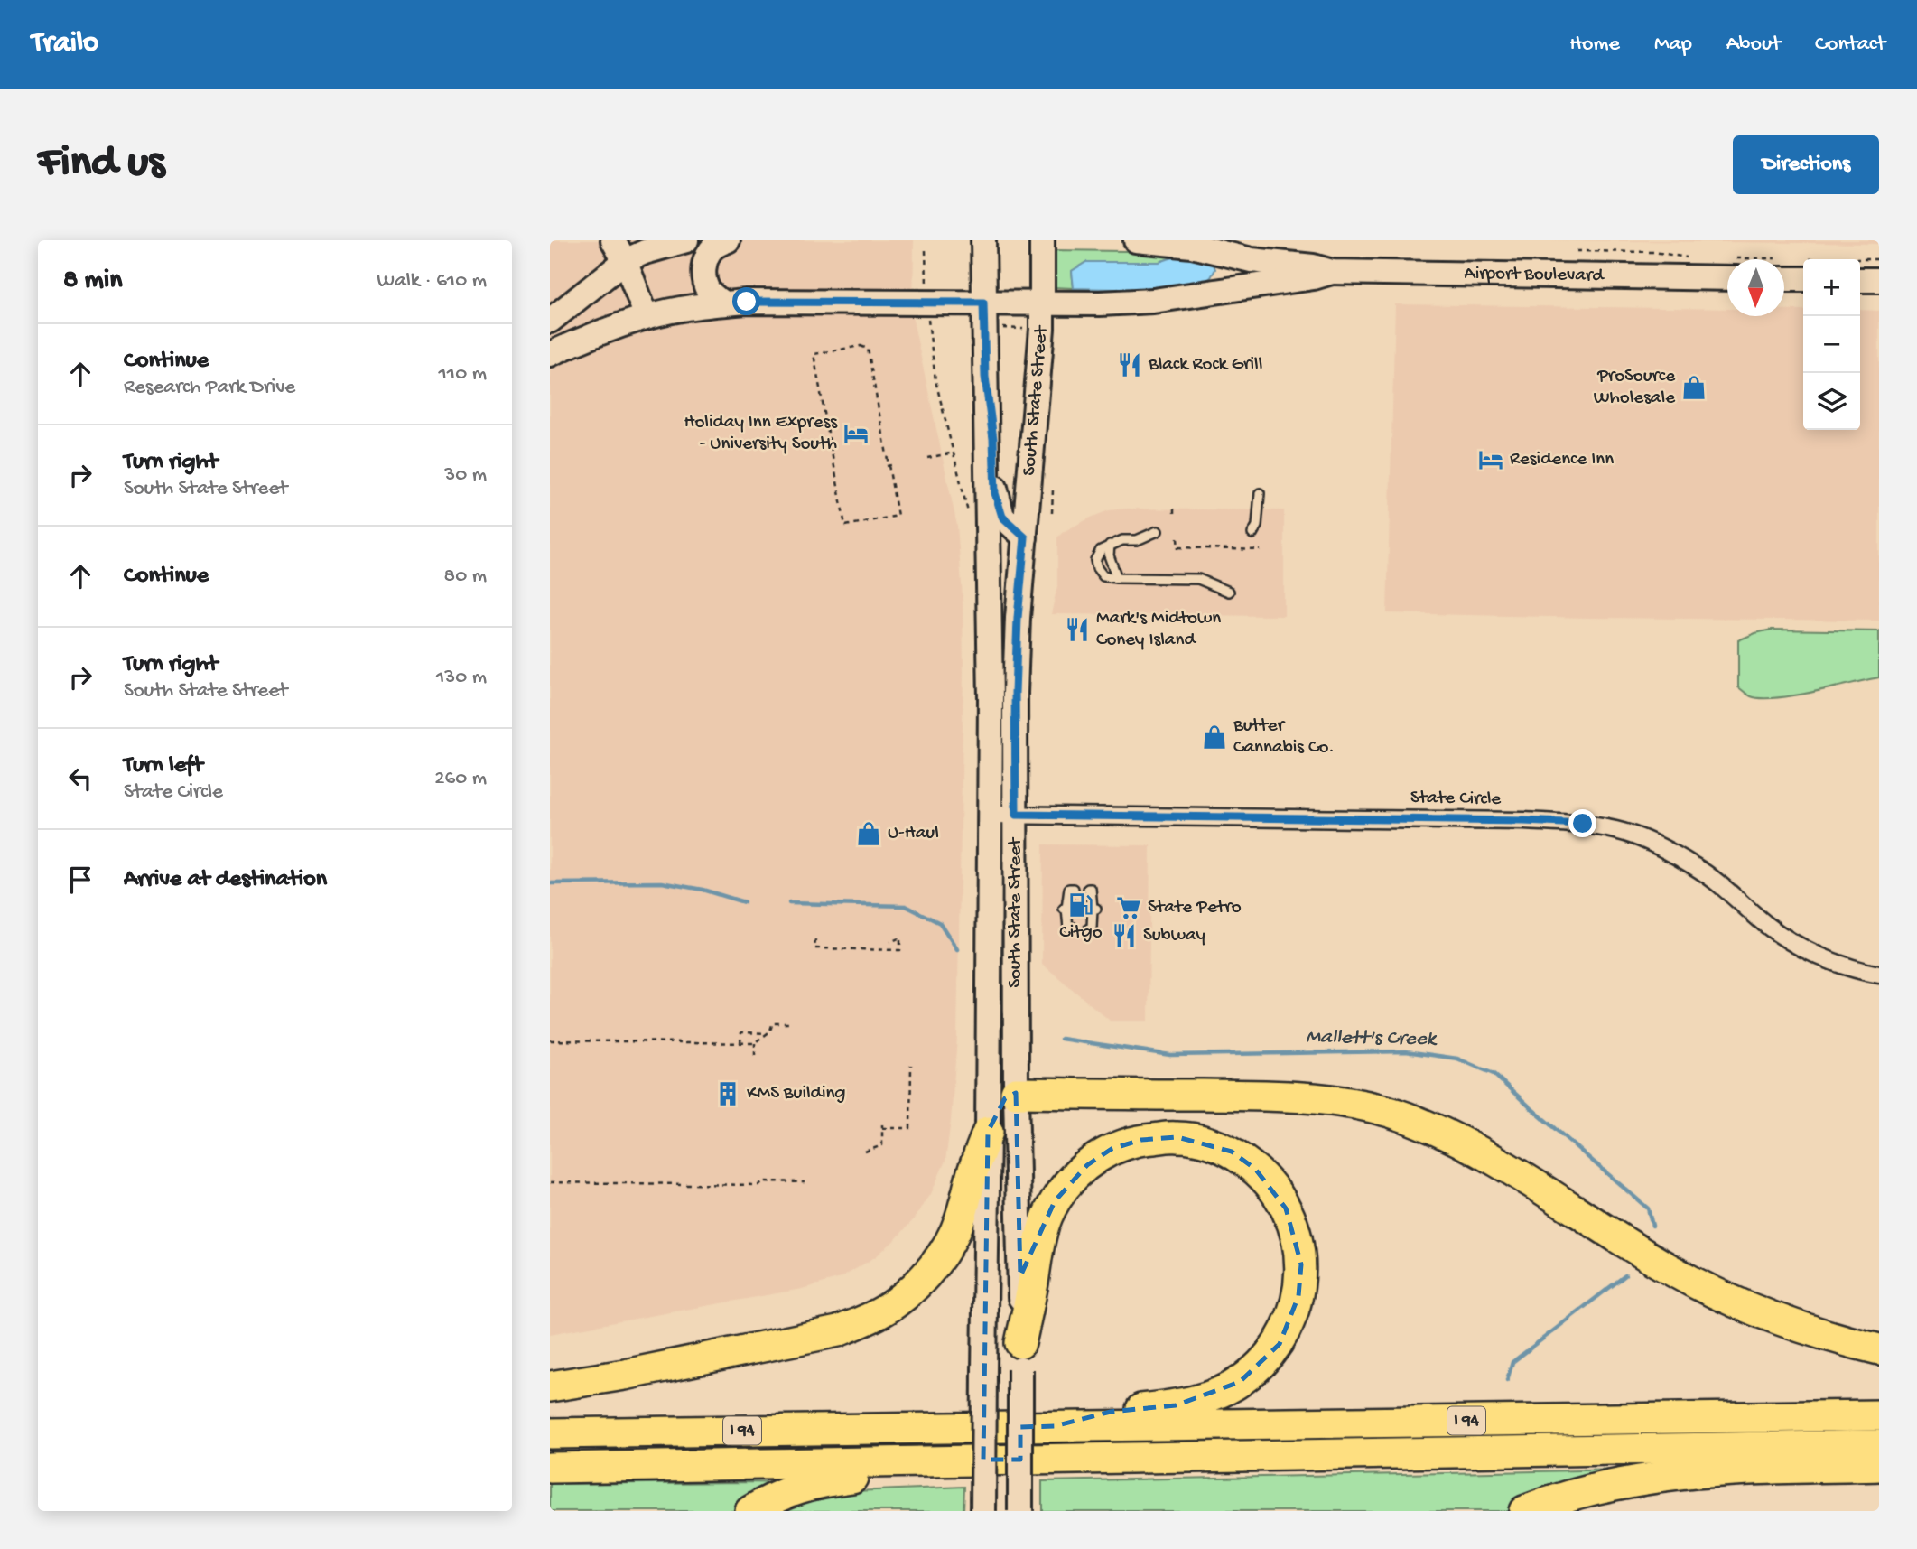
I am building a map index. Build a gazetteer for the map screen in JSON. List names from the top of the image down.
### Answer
{
  "streets": {
    "highway": ["I 94"],
    "main road": ["Airport Boulevard", "South State Street"],
    "street": ["State Circle"]
  },
  "crossings": [
    ["Airport Boulevard", "South State Street"],
    ["South State Street", "State Circle"]
  ],
  "water": ["Mallett's Creek"],
  "places": {
    "restaurant": ["Black Rock Grill", "Mark's Midtown Coney Island", "Subway"],
    "shop": ["ProSource Wholesale", "Butter Cannabis Co.", "U-Haul"],
    "hotel": ["Holiday Inn Express - University South", "Residence Inn"],
    "fuel station": ["Citgo"],
    "supermarket": ["State Petro"],
    "building": ["KMS Building"]
  },
  "north": "bottom",
  "page": {
    "header": "Trailo",
    "nav": [
      "Home",
      "Map",
      "About",
      "Contact"
    ],
    "buttons": "Directions",
    "title": "Find us",
    "heading": ["8 min", "Walk · 610 m"],
    "map_buttons": ["+", "−"],
    "list": [
      ["Continue", "Research Park Drive", "110 m"],
      ["Turn right", "South State Street", "30 m"],
      ["Continue", "80 m"],
      ["Turn right", "South State Street", "130 m"],
      ["Turn left", "State Circle", "260 m"],
      "Arrive at destination"
    ]
  }
}
